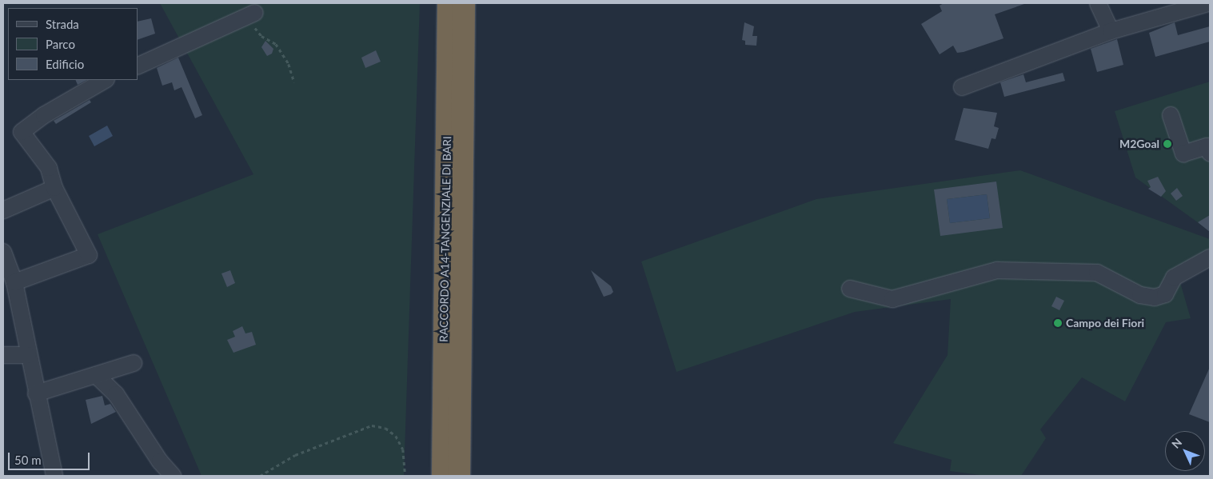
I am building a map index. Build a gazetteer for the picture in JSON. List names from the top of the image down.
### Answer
{
  "streets": {
    "highway": ["RACCORDO A14-TANGENZIALE DI BARI"]
  },
  "places": ["M2Goal", "Campo dei Fiori"],
  "legend": ["Strada", "Parco", "Edificio"],
  "scale_bar": "50 m",
  "north": "top left"
}
